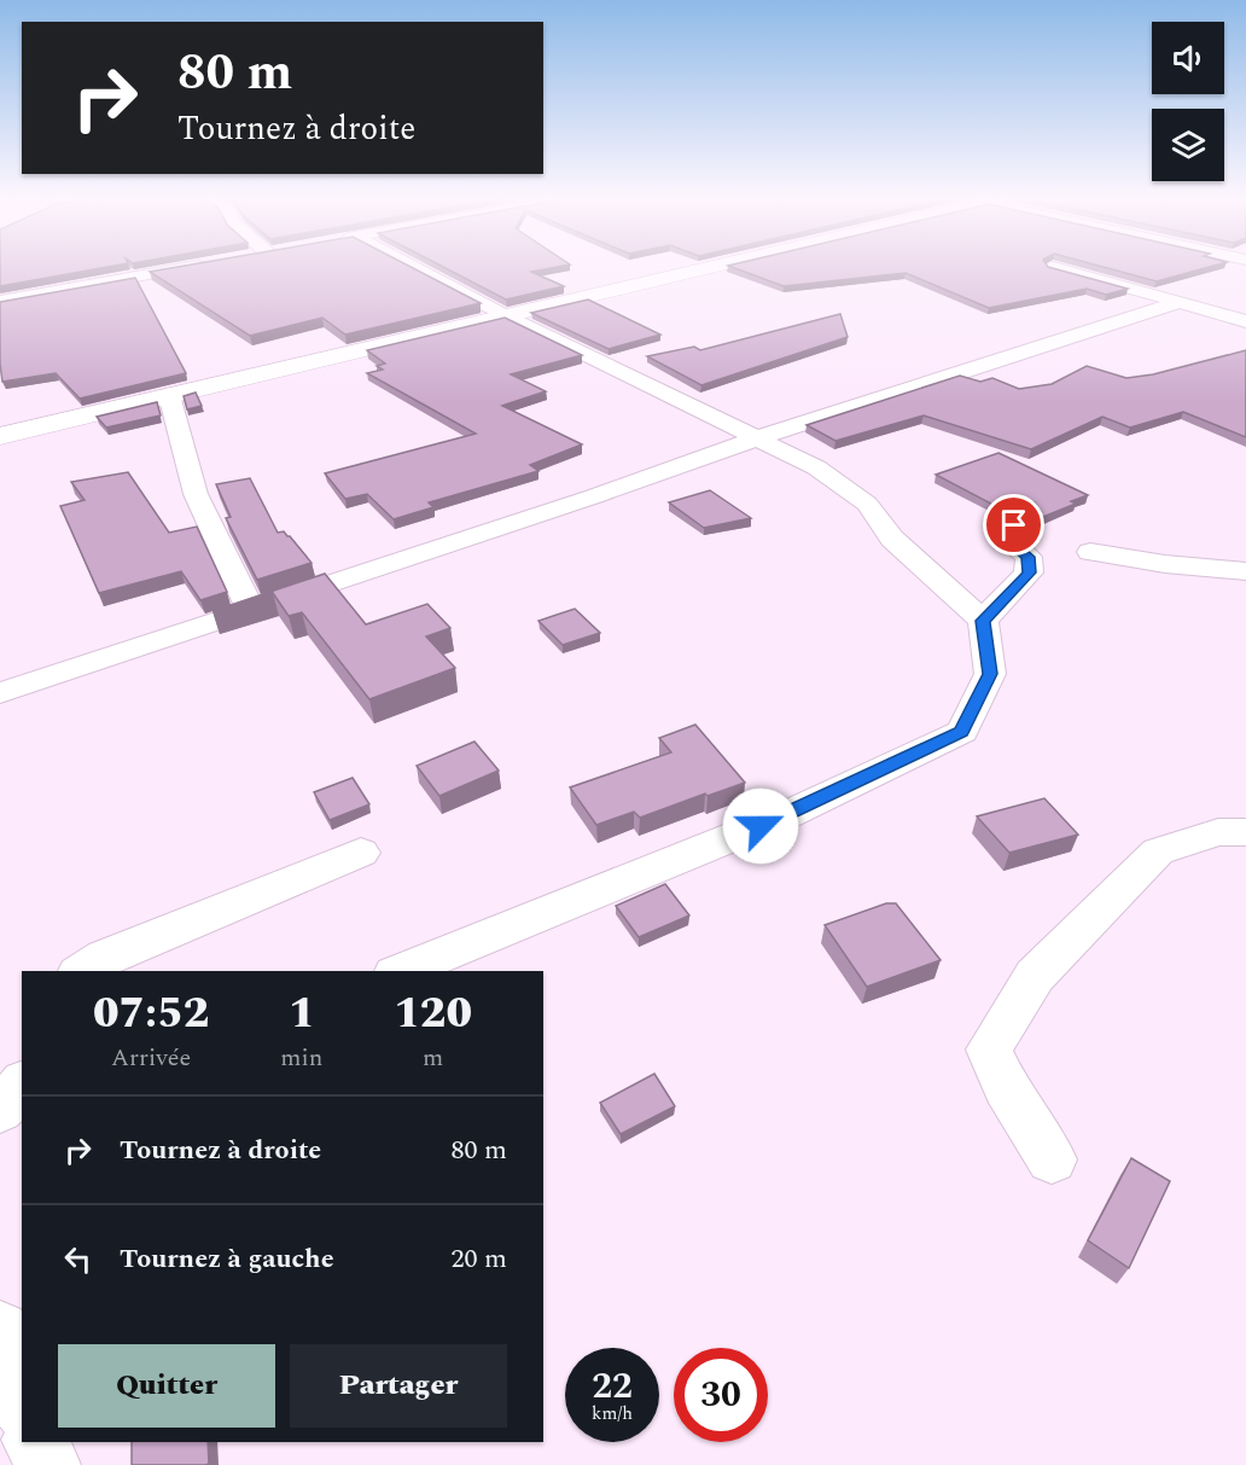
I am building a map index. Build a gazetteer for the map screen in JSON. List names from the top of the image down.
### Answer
{
  "page": {
    "turn": ["80 m", "Tournez à droite"],
    "eta": [
      "07:52",
      "Arrivée",
      "1",
      "min",
      "120",
      "m"
    ],
    "list": [
      {
        "name": "Tournez à droite",
        "value": "80 m"
      },
      {
        "name": "Tournez à gauche",
        "value": "20 m"
      }
    ],
    "buttons": ["Quitter", "Partager"],
    "speed": "22 km/h",
    "limit": "30"
  }
}
